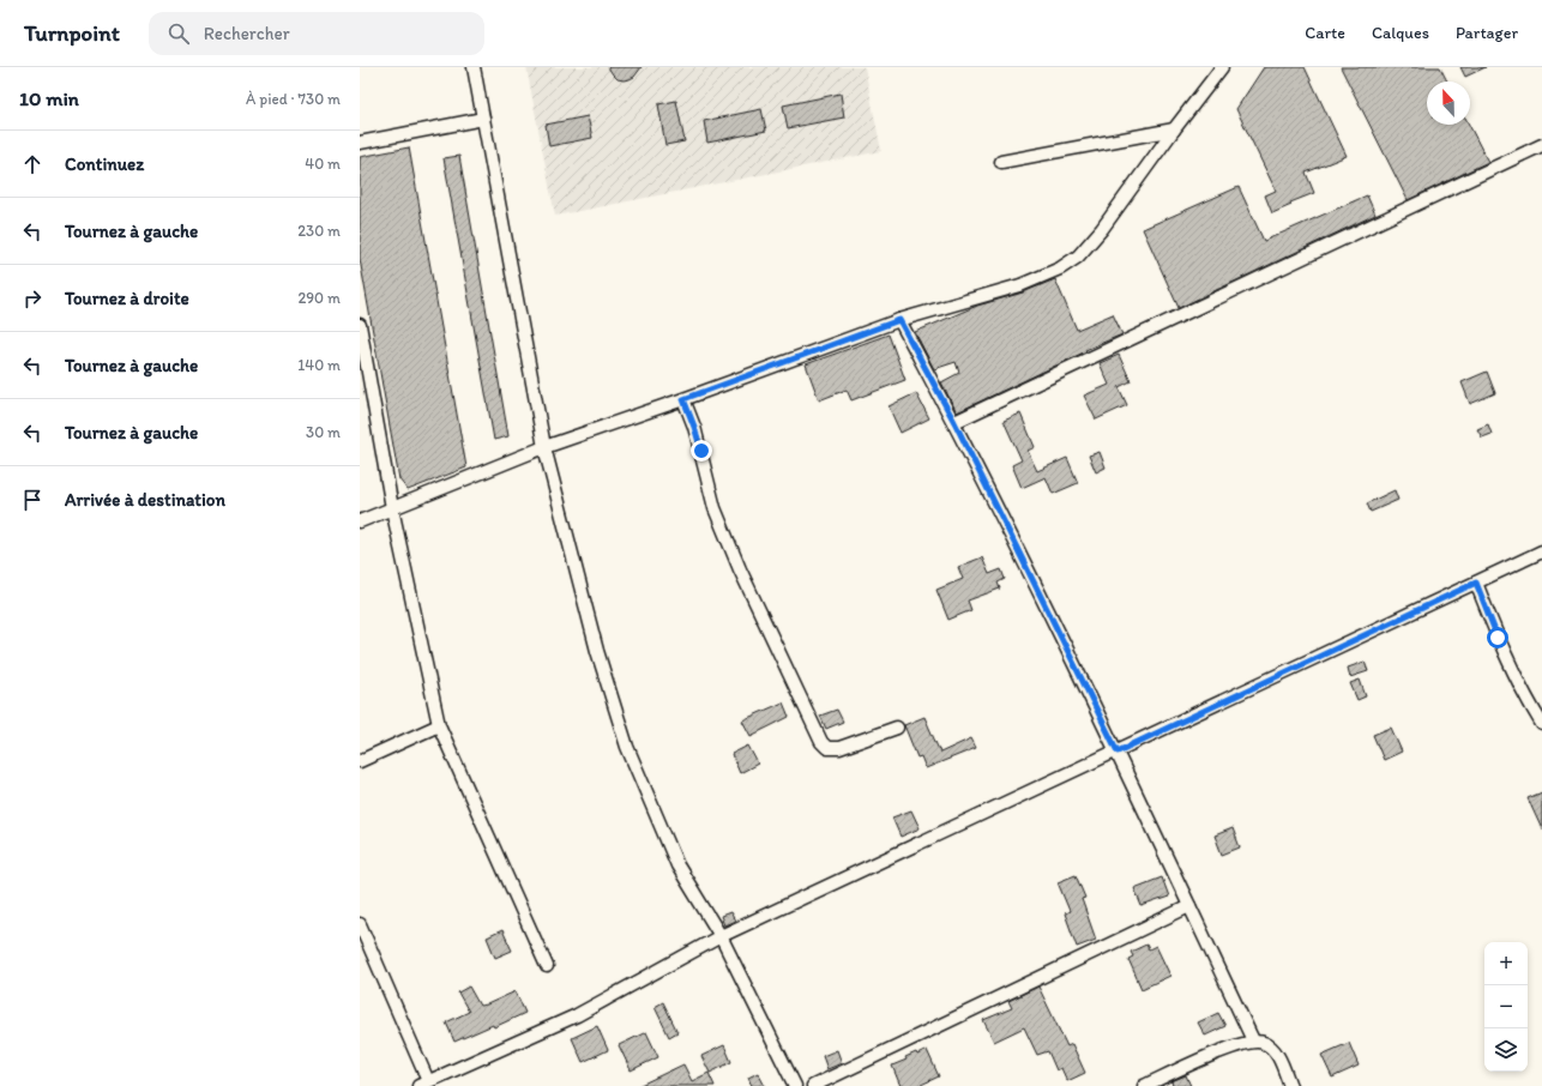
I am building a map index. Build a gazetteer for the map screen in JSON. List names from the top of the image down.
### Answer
{
  "north": "top",
  "page": {
    "header": "Turnpoint",
    "search": "Rechercher",
    "nav": ["Carte", "Calques", "Partager"],
    "heading": ["10 min", "À pied · 730 m"],
    "list": [
      ["Continuez", "40 m"],
      ["Tournez à gauche", "230 m"],
      ["Tournez à droite", "290 m"],
      ["Tournez à gauche", "140 m"],
      ["Tournez à gauche", "30 m"],
      "Arrivée à destination"
    ],
    "map_buttons": ["+", "−"]
  }
}
